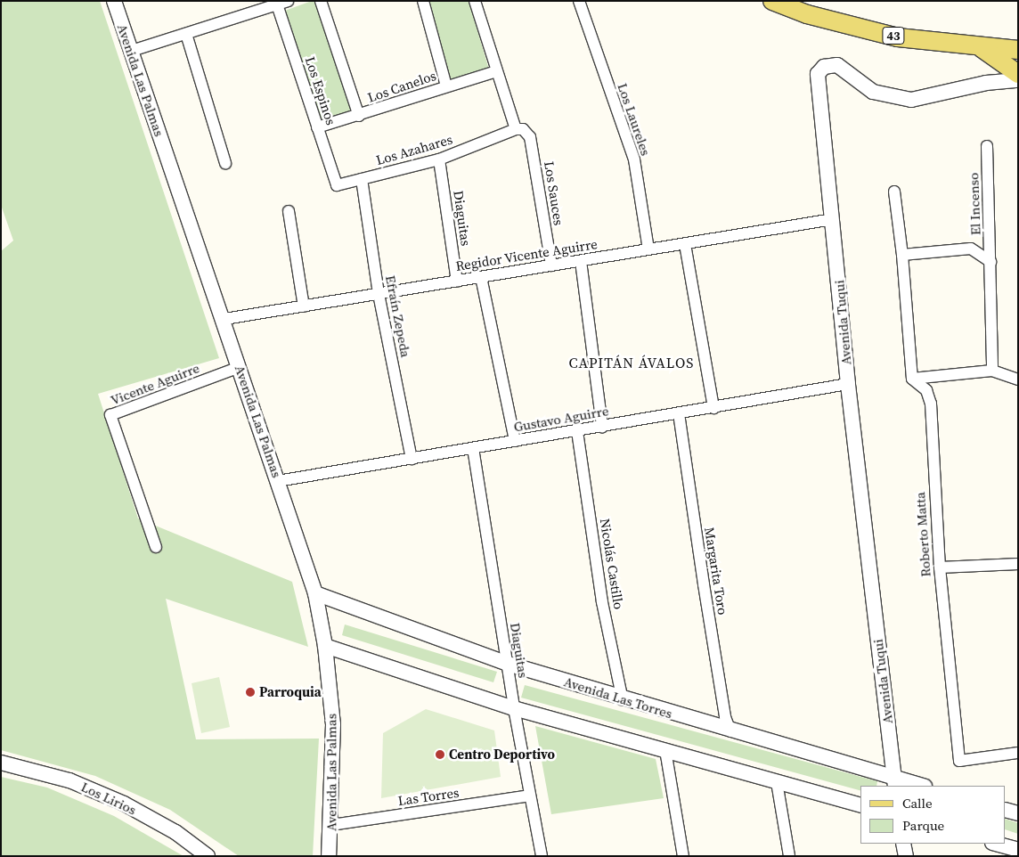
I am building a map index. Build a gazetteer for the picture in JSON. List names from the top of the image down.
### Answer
{
  "streets": {
    "main road": ["43"],
    "street": [
      "Avenida Las Palmas",
      "Los Canelos",
      "Los Espinos",
      "Los Laureles",
      "Los Azahares",
      "Los Sauces",
      "El Incenso",
      "Diaguitas",
      "Regidor Vicente Aguirre",
      "Efraín Zepeda",
      "Avenida Tuqui",
      "Vicente Aguirre",
      "Gustavo Aguirre",
      "Roberto Matta",
      "Nicolás Castillo",
      "Margarita Toro",
      "Avenida Las Torres",
      "Las Torres",
      "Los Lirios"
    ]
  },
  "crossings": [
    ["Avenida Las Palmas", "Regidor Vicente Aguirre"],
    ["Avenida Las Palmas", "Vicente Aguirre"],
    ["Avenida Las Palmas", "Gustavo Aguirre"],
    ["Avenida Las Palmas", "Avenida Las Torres"],
    ["Avenida Las Palmas", "Las Torres"],
    ["Los Canelos", "Los Espinos"],
    ["Los Canelos", "Los Sauces"],
    ["Los Espinos", "Los Azahares"],
    ["Los Laureles", "Regidor Vicente Aguirre"],
    ["Los Azahares", "Los Sauces"],
    ["Los Azahares", "Diaguitas"],
    ["Los Azahares", "Efraín Zepeda"],
    ["Los Sauces", "Regidor Vicente Aguirre"],
    ["Diaguitas", "Regidor Vicente Aguirre"],
    ["Diaguitas", "Gustavo Aguirre"],
    ["Diaguitas", "Avenida Las Torres"],
    ["Diaguitas", "Las Torres"],
    ["Regidor Vicente Aguirre", "Efraín Zepeda"],
    ["Regidor Vicente Aguirre", "Avenida Tuqui"],
    ["Efraín Zepeda", "Gustavo Aguirre"],
    ["Avenida Tuqui", "Gustavo Aguirre"],
    ["Avenida Tuqui", "Avenida Las Torres"],
    ["Gustavo Aguirre", "Nicolás Castillo"],
    ["Gustavo Aguirre", "Margarita Toro"],
    ["Nicolás Castillo", "Avenida Las Torres"],
    ["Margarita Toro", "Avenida Las Torres"]
  ],
  "districts": ["CAPITÁN ÁVALOS"],
  "places": ["Parroquia", "Centro Deportivo"],
  "legend": ["Calle", "Parque"]
}
